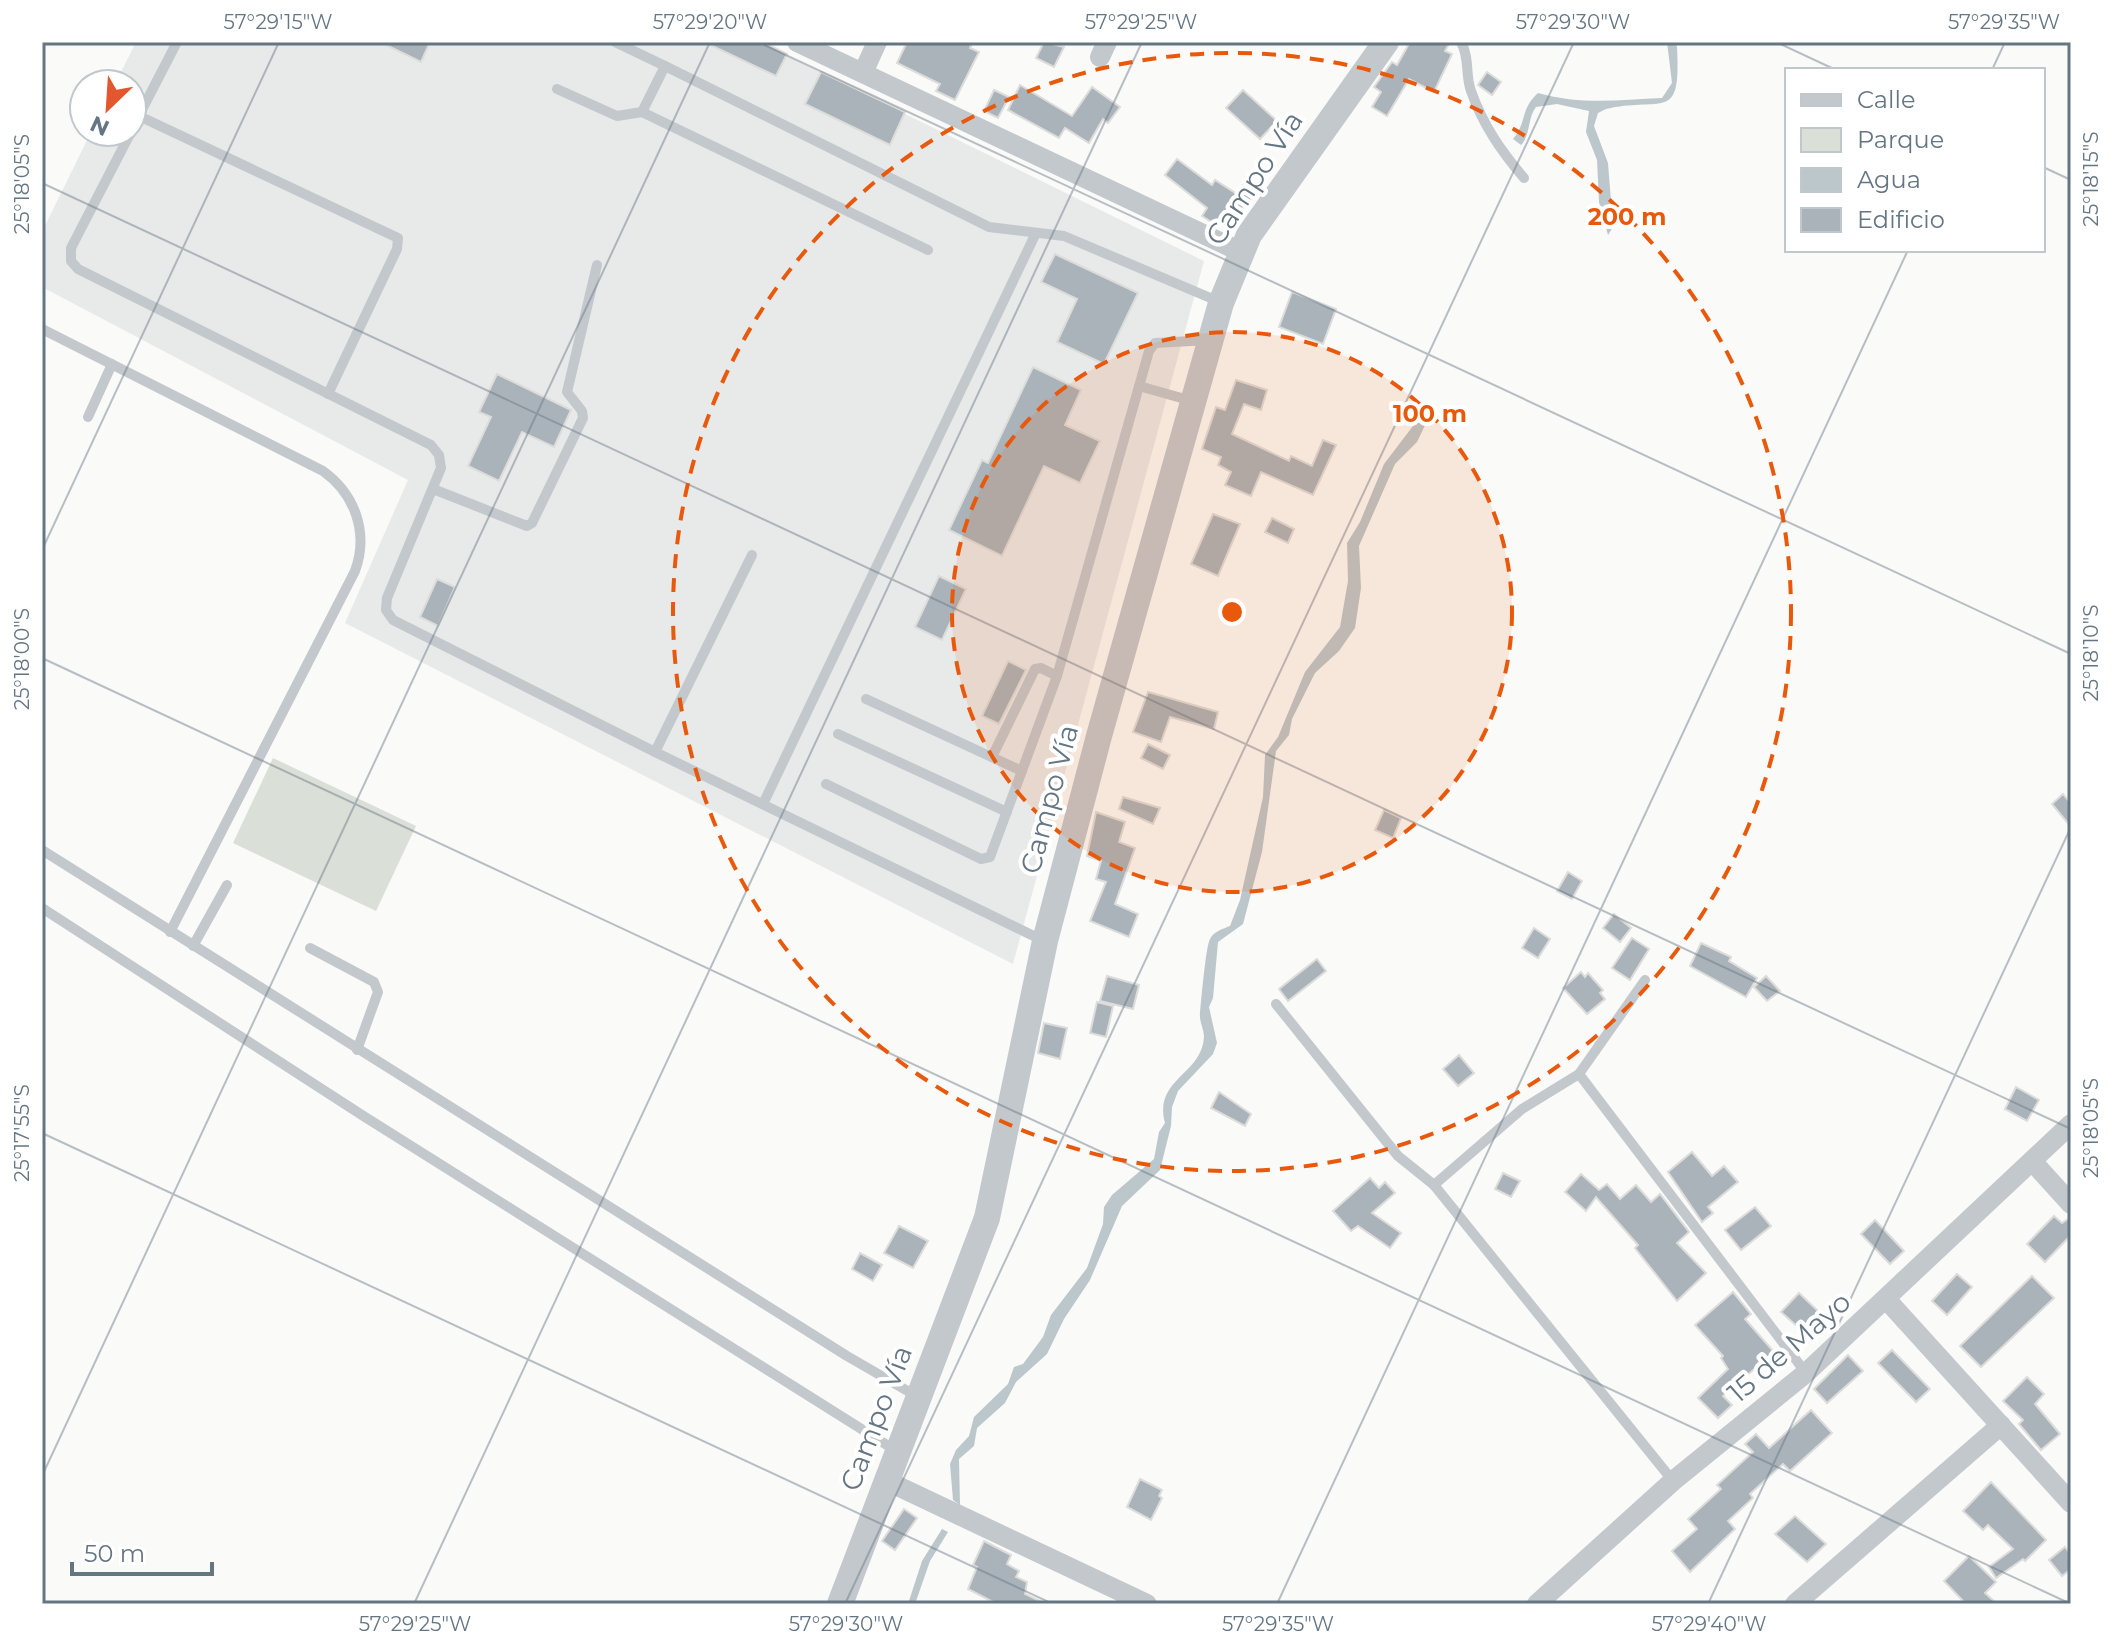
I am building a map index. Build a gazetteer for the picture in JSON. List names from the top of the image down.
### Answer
{
  "streets": {
    "street": ["Campo Vía", "15 de Mayo"]
  },
  "legend": [
    "Calle",
    "Parque",
    "Agua",
    "Edificio"
  ],
  "scale_bar": "50 m",
  "north": "bottom left",
  "coordinates": [
    "57°29'15\"W",
    "57°29'20\"W",
    "57°29'25\"W",
    "57°29'30\"W",
    "57°29'35\"W",
    "25°18'15\"S",
    "25°18'05\"S",
    "25°18'10\"S",
    "25°18'00\"S",
    "25°17'55\"S",
    "57°29'40\"W"
  ],
  "rings": ["200 m", "100 m"]
}
